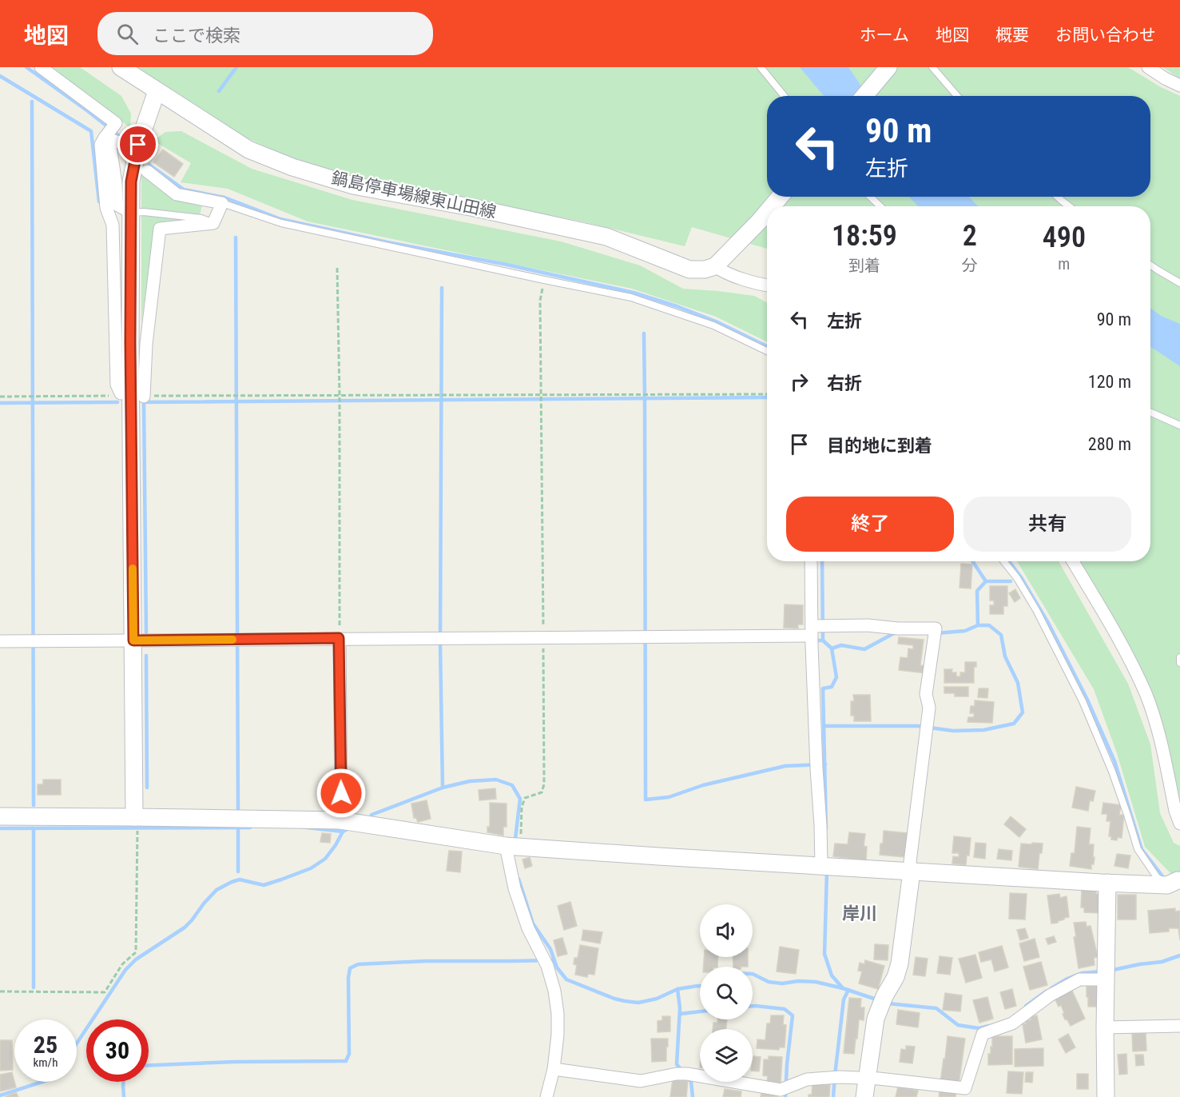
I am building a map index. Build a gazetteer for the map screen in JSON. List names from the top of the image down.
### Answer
{
  "streets": {
    "street": ["鍋島停車場線東山田線"]
  },
  "districts": ["岸川"],
  "page": {
    "header": "地図",
    "search": "ここで検索",
    "nav": [
      "ホーム",
      "地図",
      "概要",
      "お問い合わせ"
    ],
    "turn": ["90 m", "左折"],
    "eta": [
      "18:59",
      "到着",
      "2",
      "分",
      "490",
      "m"
    ],
    "list": [
      {
        "name": "左折",
        "value": "90 m"
      },
      {
        "name": "右折",
        "value": "120 m"
      },
      {
        "name": "目的地に到着",
        "value": "280 m"
      }
    ],
    "buttons": ["終了", "共有"],
    "speed": "25 km/h",
    "limit": "30"
  }
}
